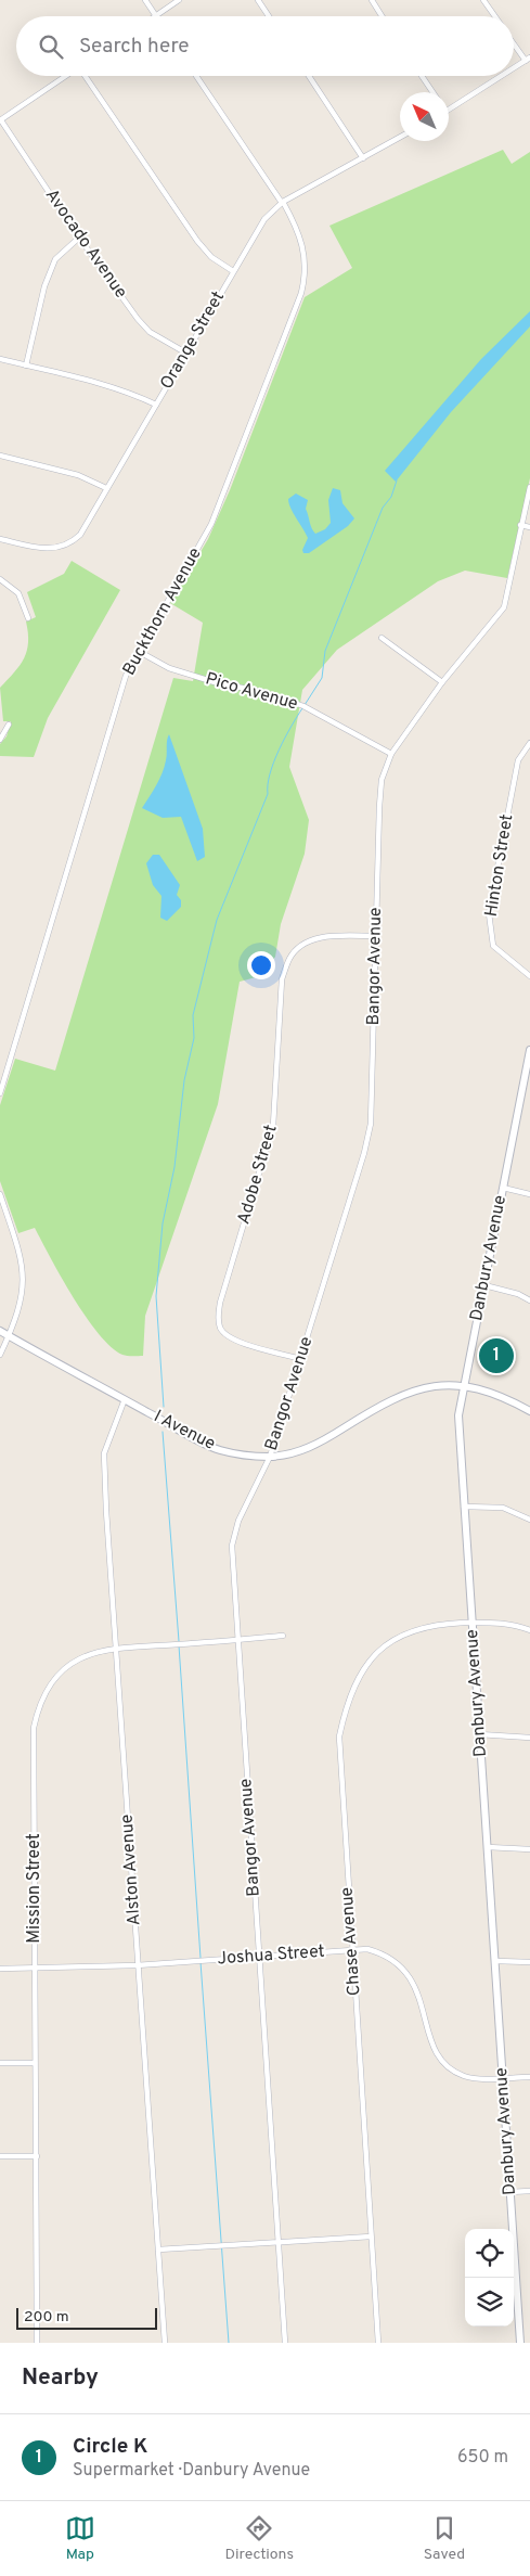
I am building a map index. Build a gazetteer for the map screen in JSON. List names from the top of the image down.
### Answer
{
  "streets": {
    "street": [
      "Avocado Avenue",
      "Orange Street",
      "Buckthorn Avenue",
      "Pico Avenue",
      "Hinton Street",
      "Bangor Avenue",
      "Adobe Street",
      "Danbury Avenue",
      "I Avenue",
      "Alston Avenue",
      "Mission Street",
      "Chase Avenue",
      "Joshua Street"
    ]
  },
  "crossings": [
    ["Avocado Avenue", "Orange Street"],
    ["Orange Street", "Buckthorn Avenue"],
    ["Buckthorn Avenue", "Pico Avenue"],
    ["Pico Avenue", "Bangor Avenue"],
    ["Bangor Avenue", "Adobe Street"],
    ["Bangor Avenue", "I Avenue"],
    ["Bangor Avenue", "Mission Street"],
    ["Bangor Avenue", "Joshua Street"],
    ["Danbury Avenue", "I Avenue"],
    ["Danbury Avenue", "Chase Avenue"],
    ["Danbury Avenue", "Joshua Street"],
    ["I Avenue", "Alston Avenue"],
    ["Alston Avenue", "Mission Street"],
    ["Alston Avenue", "Joshua Street"],
    ["Mission Street", "Joshua Street"],
    ["Chase Avenue", "Joshua Street"]
  ],
  "scale_bar": "200 m",
  "north": "top left",
  "page": {
    "search": "Search here",
    "pins": "1",
    "scale": "200 m",
    "heading": "Nearby",
    "list": [
      {
        "mark": "1",
        "name": "Circle K",
        "note": "Supermarket · Danbury Avenue",
        "value": "650 m"
      }
    ],
    "nav": ["Map", "Directions", "Saved"]
  }
}
